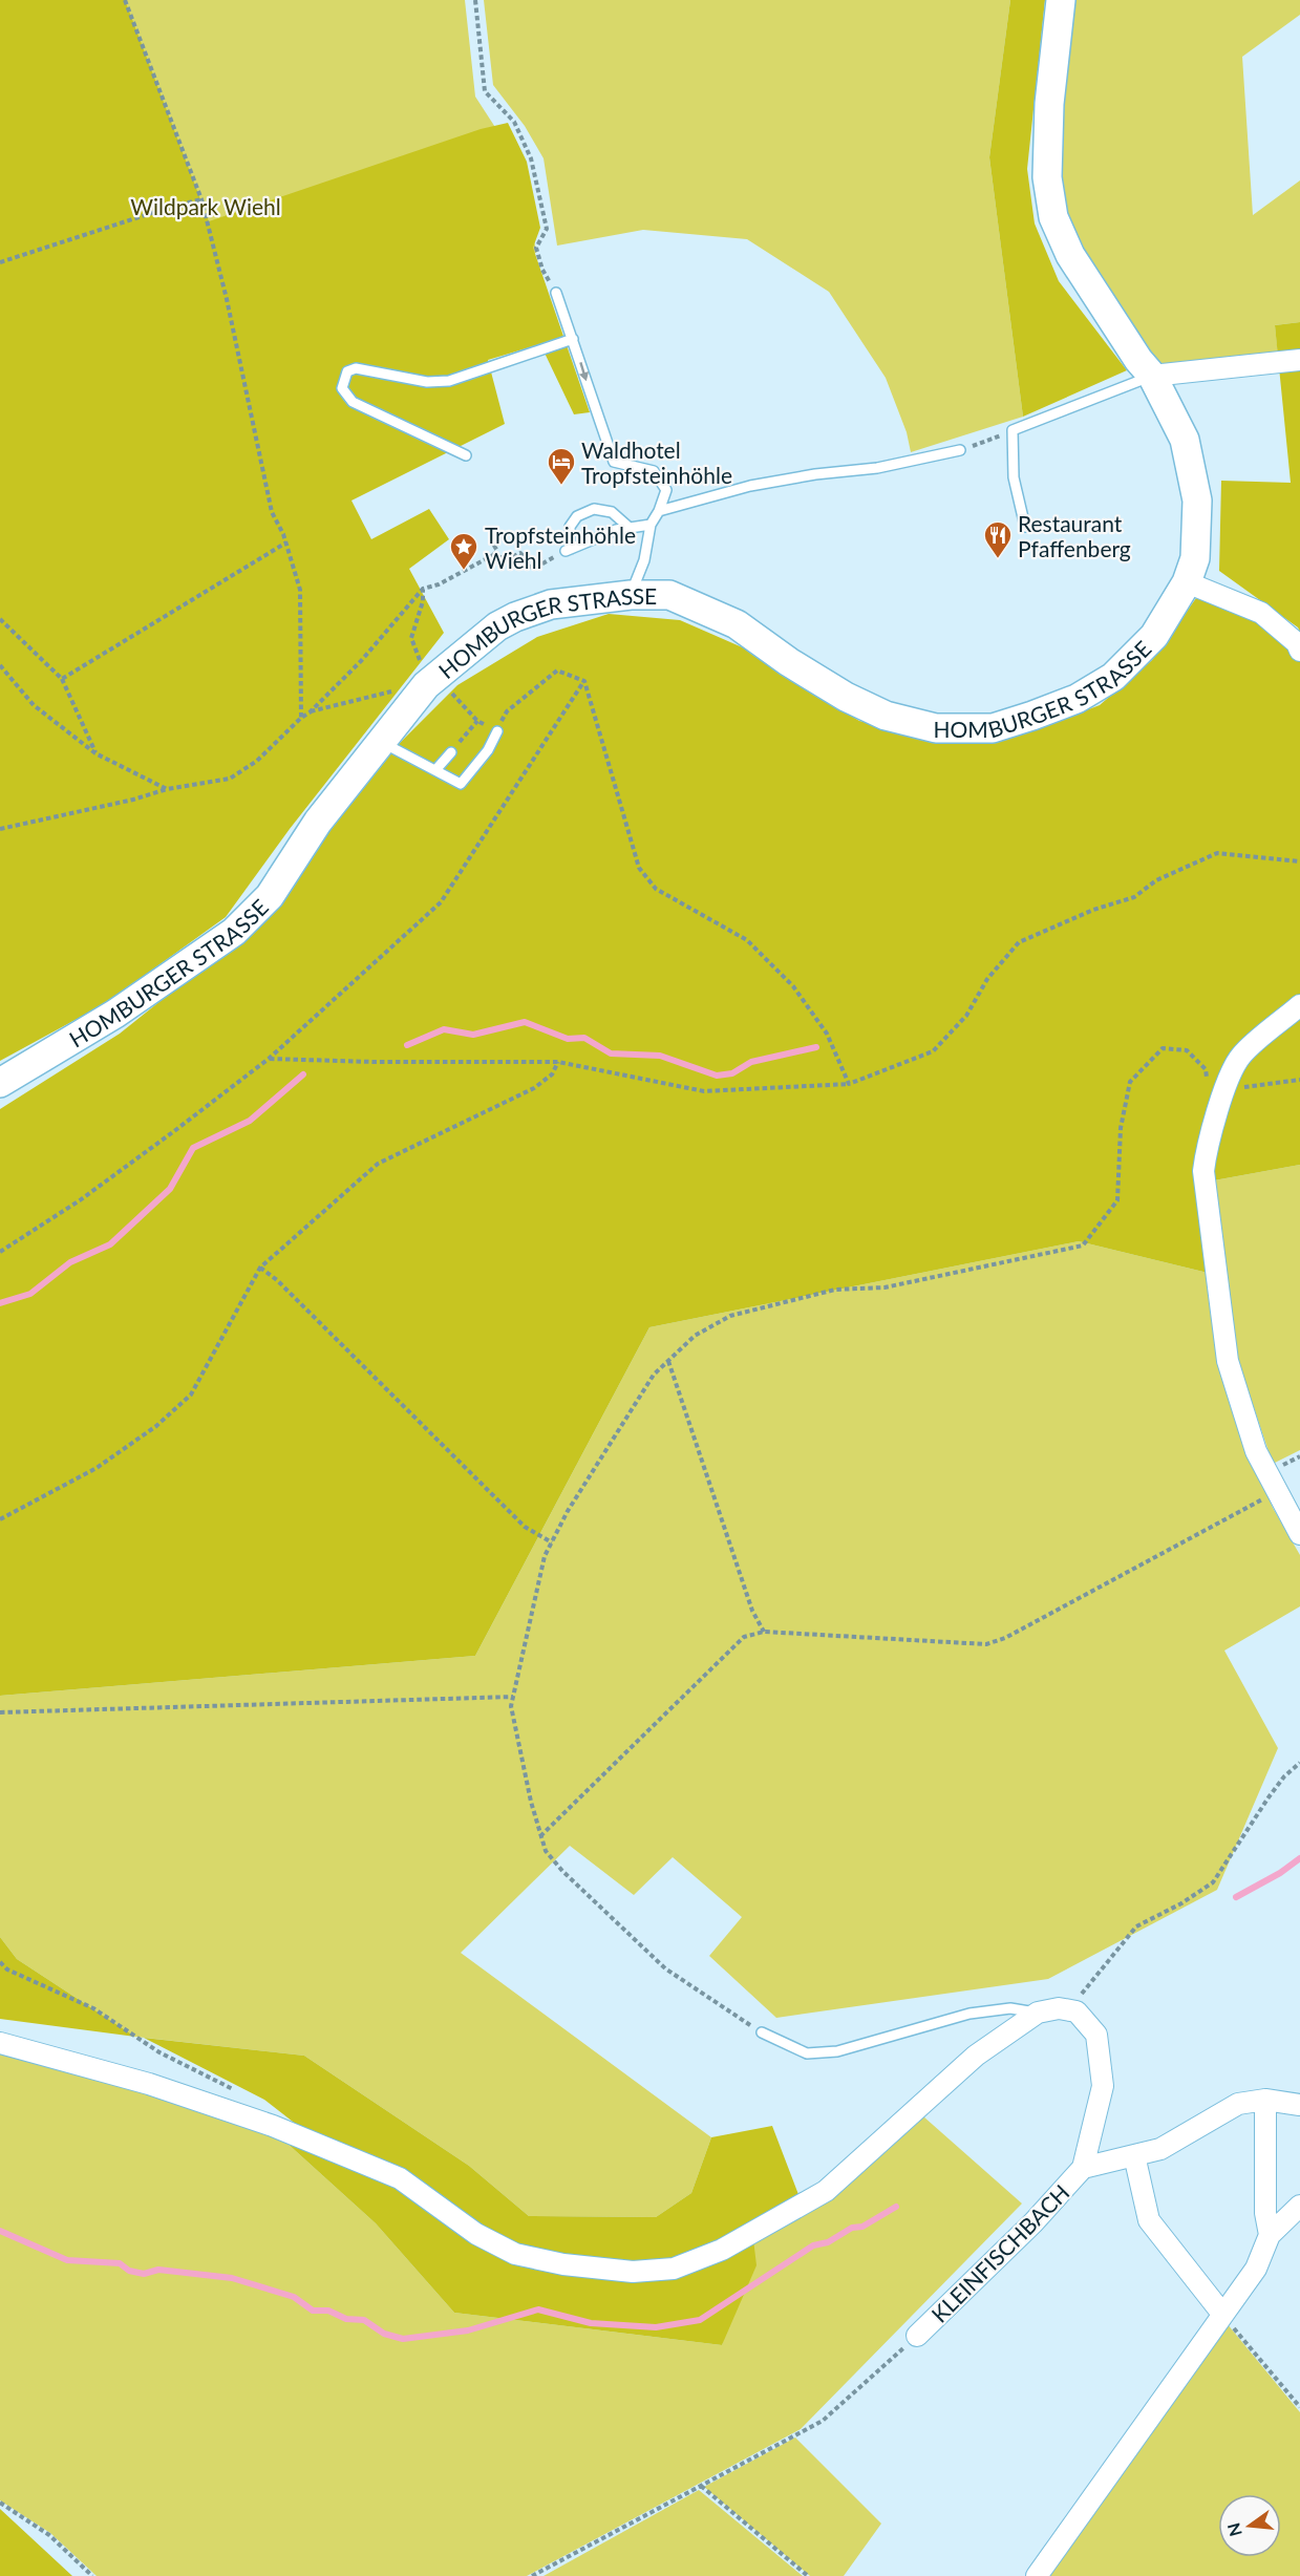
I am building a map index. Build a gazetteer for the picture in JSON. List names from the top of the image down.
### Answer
{
  "streets": {
    "main road": ["HOMBURGER STRASSE"],
    "street": ["KLEINFISCHBACH"]
  },
  "parks": ["Wildpark Wiehl"],
  "places": {
    "hotel": ["Waldhotel Tropfsteinhöhle"],
    "restaurant": ["Restaurant Pfaffenberg"],
    "place": ["Tropfsteinhöhle Wiehl"]
  },
  "north": "left"
}
